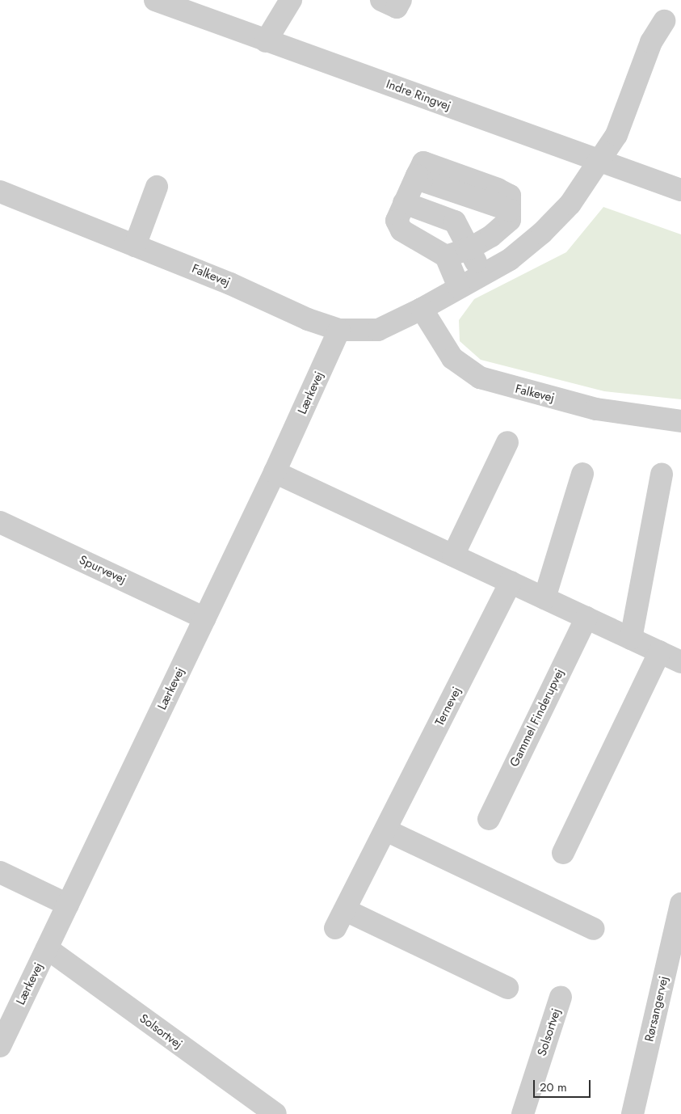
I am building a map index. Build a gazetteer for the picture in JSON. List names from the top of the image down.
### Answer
{
  "streets": {
    "street": [
      "Indre Ringvej",
      "Falkevej",
      "Lærkevej",
      "Spurvevej",
      "Ternevej",
      "Gammel Finderupvej",
      "Rørsangervej",
      "Solsortvej"
    ]
  },
  "crossings": [
    ["Indre Ringvej", "Falkevej"],
    ["Falkevej", "Lærkevej"],
    ["Lærkevej", "Spurvevej"],
    ["Lærkevej", "Solsortvej"]
  ],
  "scale_bar": "20 m"
}
